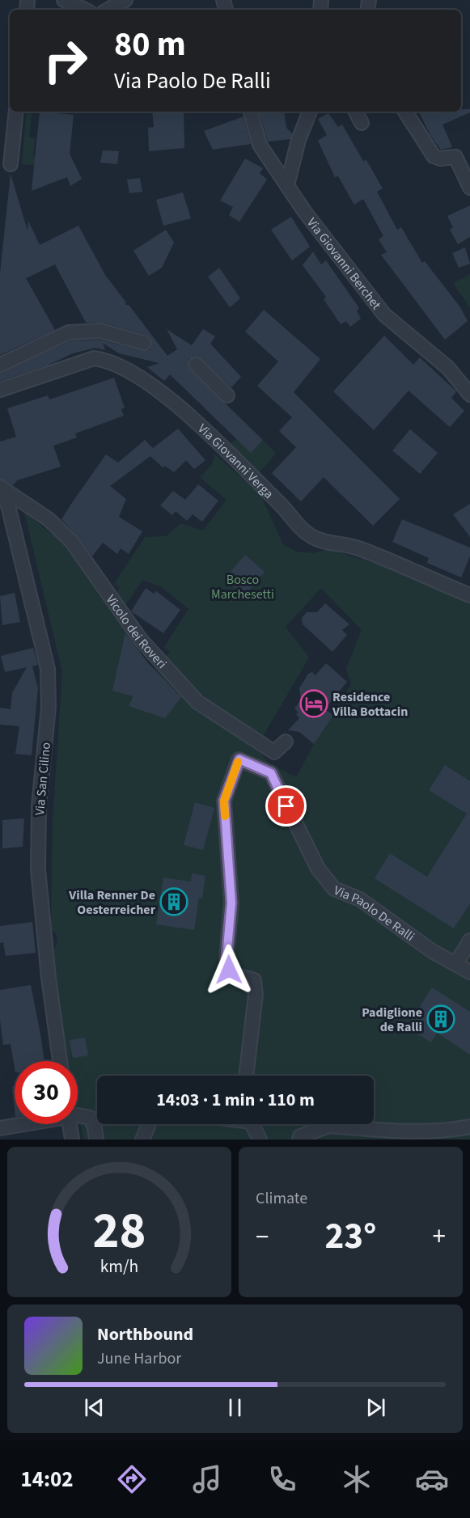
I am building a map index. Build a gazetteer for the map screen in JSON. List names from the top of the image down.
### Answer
{
  "streets": {
    "street": [
      "Via Giovanni Berchet",
      "Via Giovanni Verga",
      "Vicolo dei Roveri",
      "Via San Cilino",
      "Via Paolo De Ralli"
    ]
  },
  "parks": ["Bosco Marchesetti"],
  "places": {
    "hotel": ["Residence Villa Bottacin"],
    "building": ["Villa Renner De Oesterreicher", "Padiglione de Ralli"]
  },
  "page": {
    "turn": ["80 m", "Via Paolo De Ralli"],
    "limit": "30",
    "trip": "14:03 · 1 min · 110 m",
    "tile": "Climate",
    "heat": ["−", "23°", "+"],
    "song": ["Northbound", "June Harbor"],
    "tabs": "14:02",
    "gauge": ["28", "km/h"]
  }
}
